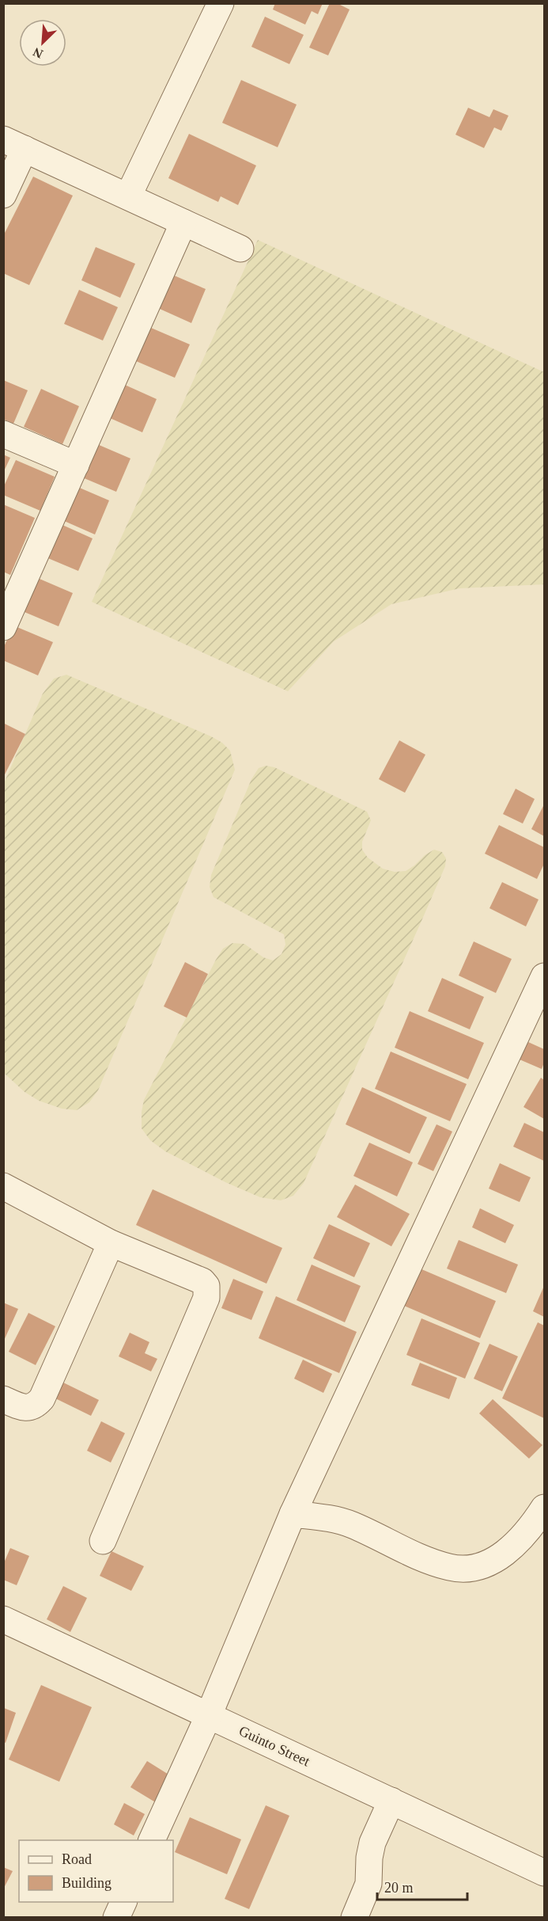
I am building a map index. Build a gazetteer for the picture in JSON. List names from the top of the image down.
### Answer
{
  "streets": {
    "street": ["Guinto Street"]
  },
  "legend": ["Road", "Building"],
  "scale_bar": "20 m",
  "north": "bottom left"
}
